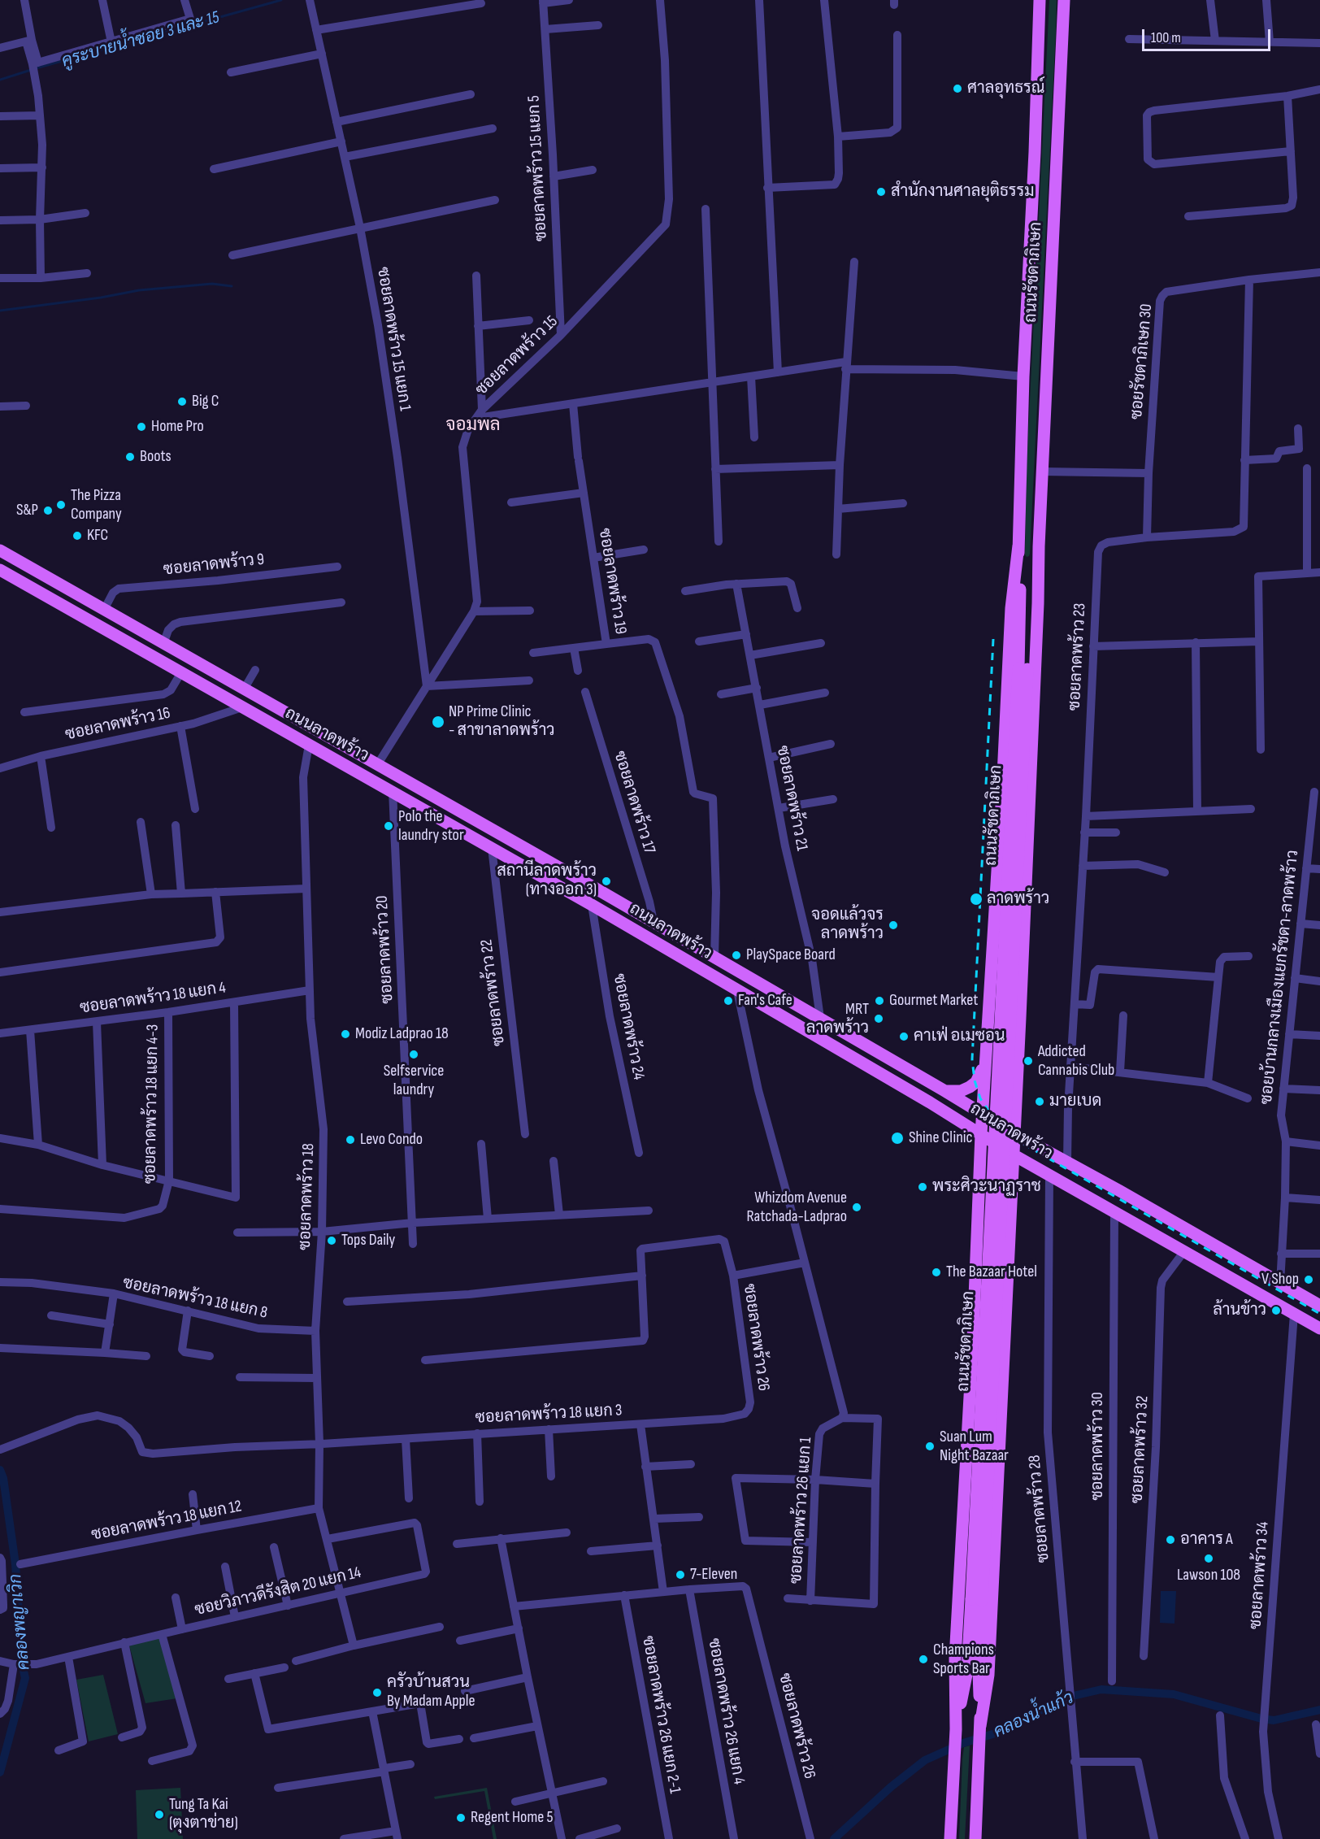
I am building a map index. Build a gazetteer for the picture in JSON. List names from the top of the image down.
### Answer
{
  "streets": {
    "main road": ["ถนนรัชดาภิเษก", "ถนนลาดพร้าว"],
    "street": [
      "ซอยลาดพร้าว 15 แยก 5",
      "ซอยลาดพร้าว 15 แยก 1",
      "ซอยลาดพร้าว 15",
      "ซอยรัชดาภิเษก 30",
      "ซอยลาดพร้าว 9",
      "ซอยลาดพร้าว 19",
      "ซอยลาดพร้าว 23",
      "ซอยลาดพร้าว 16",
      "ซอยลาดพร้าว 21",
      "ซอยลาดพร้าว 17",
      "ซอยลาดพร้าว 20",
      "ซอยบ้านกลางเมืองแยกรัชดา-ลาดพร้าว",
      "ซอยลาดพร้าว 22",
      "ซอยลาดพร้าว 18 แยก 4",
      "ซอยลาดพร้าว 24",
      "ซอยลาดพร้าว 18 แยก 4-3",
      "ซอยลาดพร้าว 18",
      "ซอยลาดพร้าว 18 แยก 8",
      "ซอยลาดพร้าว 26",
      "ซอยลาดพร้าว 18 แยก 3",
      "ซอยลาดพร้าว 30",
      "ซอยลาดพร้าว 32",
      "ซอยลาดพร้าว 28",
      "ซอยลาดพร้าว 26 แยก 1",
      "ซอยลาดพร้าว 18 แยก 12",
      "ซอยลาดพร้าว 34",
      "ซอยวิภาวดีรังสิต 20 แยก 14",
      "ซอยลาดพร้าว 26 แยก 4",
      "ซอยลาดพร้าว 26 แยก 2-1"
    ]
  },
  "crossings": [
    ["ซอยลาดพร้าว 15 แยก 5", "ซอยลาดพร้าว 15"],
    ["ถนนรัชดาภิเษก", "ถนนลาดพร้าว"],
    ["ซอยลาดพร้าว 15 แยก 1", "ซอยลาดพร้าว 15"],
    ["ซอยลาดพร้าว 15", "ถนนลาดพร้าว"],
    ["ซอยรัชดาภิเษก 30", "ซอยลาดพร้าว 23"],
    ["ซอยลาดพร้าว 9", "ถนนลาดพร้าว"],
    ["ซอยลาดพร้าว 19", "ถนนลาดพร้าว"],
    ["ซอยลาดพร้าว 23", "ถนนลาดพร้าว"],
    ["ซอยลาดพร้าว 16", "ถนนลาดพร้าว"],
    ["ถนนลาดพร้าว", "ซอยลาดพร้าว 21"],
    ["ถนนลาดพร้าว", "ซอยลาดพร้าว 17"],
    ["ถนนลาดพร้าว", "ซอยลาดพร้าว 20"],
    ["ถนนลาดพร้าว", "ซอยบ้านกลางเมืองแยกรัชดา-ลาดพร้าว"],
    ["ถนนลาดพร้าว", "ซอยลาดพร้าว 22"],
    ["ถนนลาดพร้าว", "ซอยลาดพร้าว 24"],
    ["ถนนลาดพร้าว", "ซอยลาดพร้าว 18"],
    ["ถนนลาดพร้าว", "ซอยลาดพร้าว 30"],
    ["ถนนลาดพร้าว", "ซอยลาดพร้าว 32"],
    ["ถนนลาดพร้าว", "ซอยลาดพร้าว 28"],
    ["ถนนลาดพร้าว", "ซอยลาดพร้าว 34"],
    ["ซอยลาดพร้าว 18 แยก 4", "ซอยลาดพร้าว 18 แยก 4-3"],
    ["ซอยลาดพร้าว 18 แยก 4", "ซอยลาดพร้าว 18"],
    ["ซอยลาดพร้าว 18", "ซอยลาดพร้าว 18 แยก 8"],
    ["ซอยลาดพร้าว 18", "ซอยลาดพร้าว 18 แยก 3"],
    ["ซอยลาดพร้าว 18", "ซอยลาดพร้าว 18 แยก 12"],
    ["ซอยลาดพร้าว 18", "ซอยวิภาวดีรังสิต 20 แยก 14"],
    ["ซอยลาดพร้าว 26", "ซอยลาดพร้าว 18 แยก 3"],
    ["ซอยลาดพร้าว 26", "ซอยลาดพร้าว 26 แยก 4"],
    ["ซอยลาดพร้าว 26", "ซอยลาดพร้าว 26 แยก 2-1"]
  ],
  "districts": ["จอมพล"],
  "water": ["คูระบายน้ำซอย 3 และ 15", "คลองพญาเวิก", "คลองน้ำแก้ว"],
  "places": [
    "ศาลอุทธรณ์",
    "สำนักงานศาลยุติธรรม",
    "Big C",
    "Home Pro",
    "Boots",
    "The Pizza Company",
    "S&P",
    "KFC",
    "NP Prime Clinic - สาขาลาดพร้าว",
    "Polo the laundry stor",
    "สถานีลาดพร้าว (ทางออก 3)",
    "ลาดพร้าว",
    "จอดแล้วจร ลาดพร้าว",
    "PlaySpace Board",
    "Fan's Cafe",
    "Gourmet Market",
    "MRT ลาดพร้าว",
    "Modiz Ladprao 18",
    "คาเฟ่ อเมซอน",
    "Selfservice laundry",
    "Addicted Cannabis Club",
    "มายเบด",
    "Shine Clinic",
    "Levo Condo",
    "พระศิวะนาฏราช",
    "Whizdom Avenue Ratchada-Ladprao",
    "Tops Daily",
    "The Bazaar Hotel",
    "V Shop",
    "ล้านข้าว",
    "Suan Lum Night Bazaar",
    "อาคาร A",
    "Lawson 108",
    "7-Eleven",
    "Champions Sports Bar",
    "ครัวบ้านสวน By Madam Apple",
    "Tung Ta Kai (ตุงตาข่าย)",
    "Regent Home 5"
  ],
  "scale_bar": "100 m"
}
